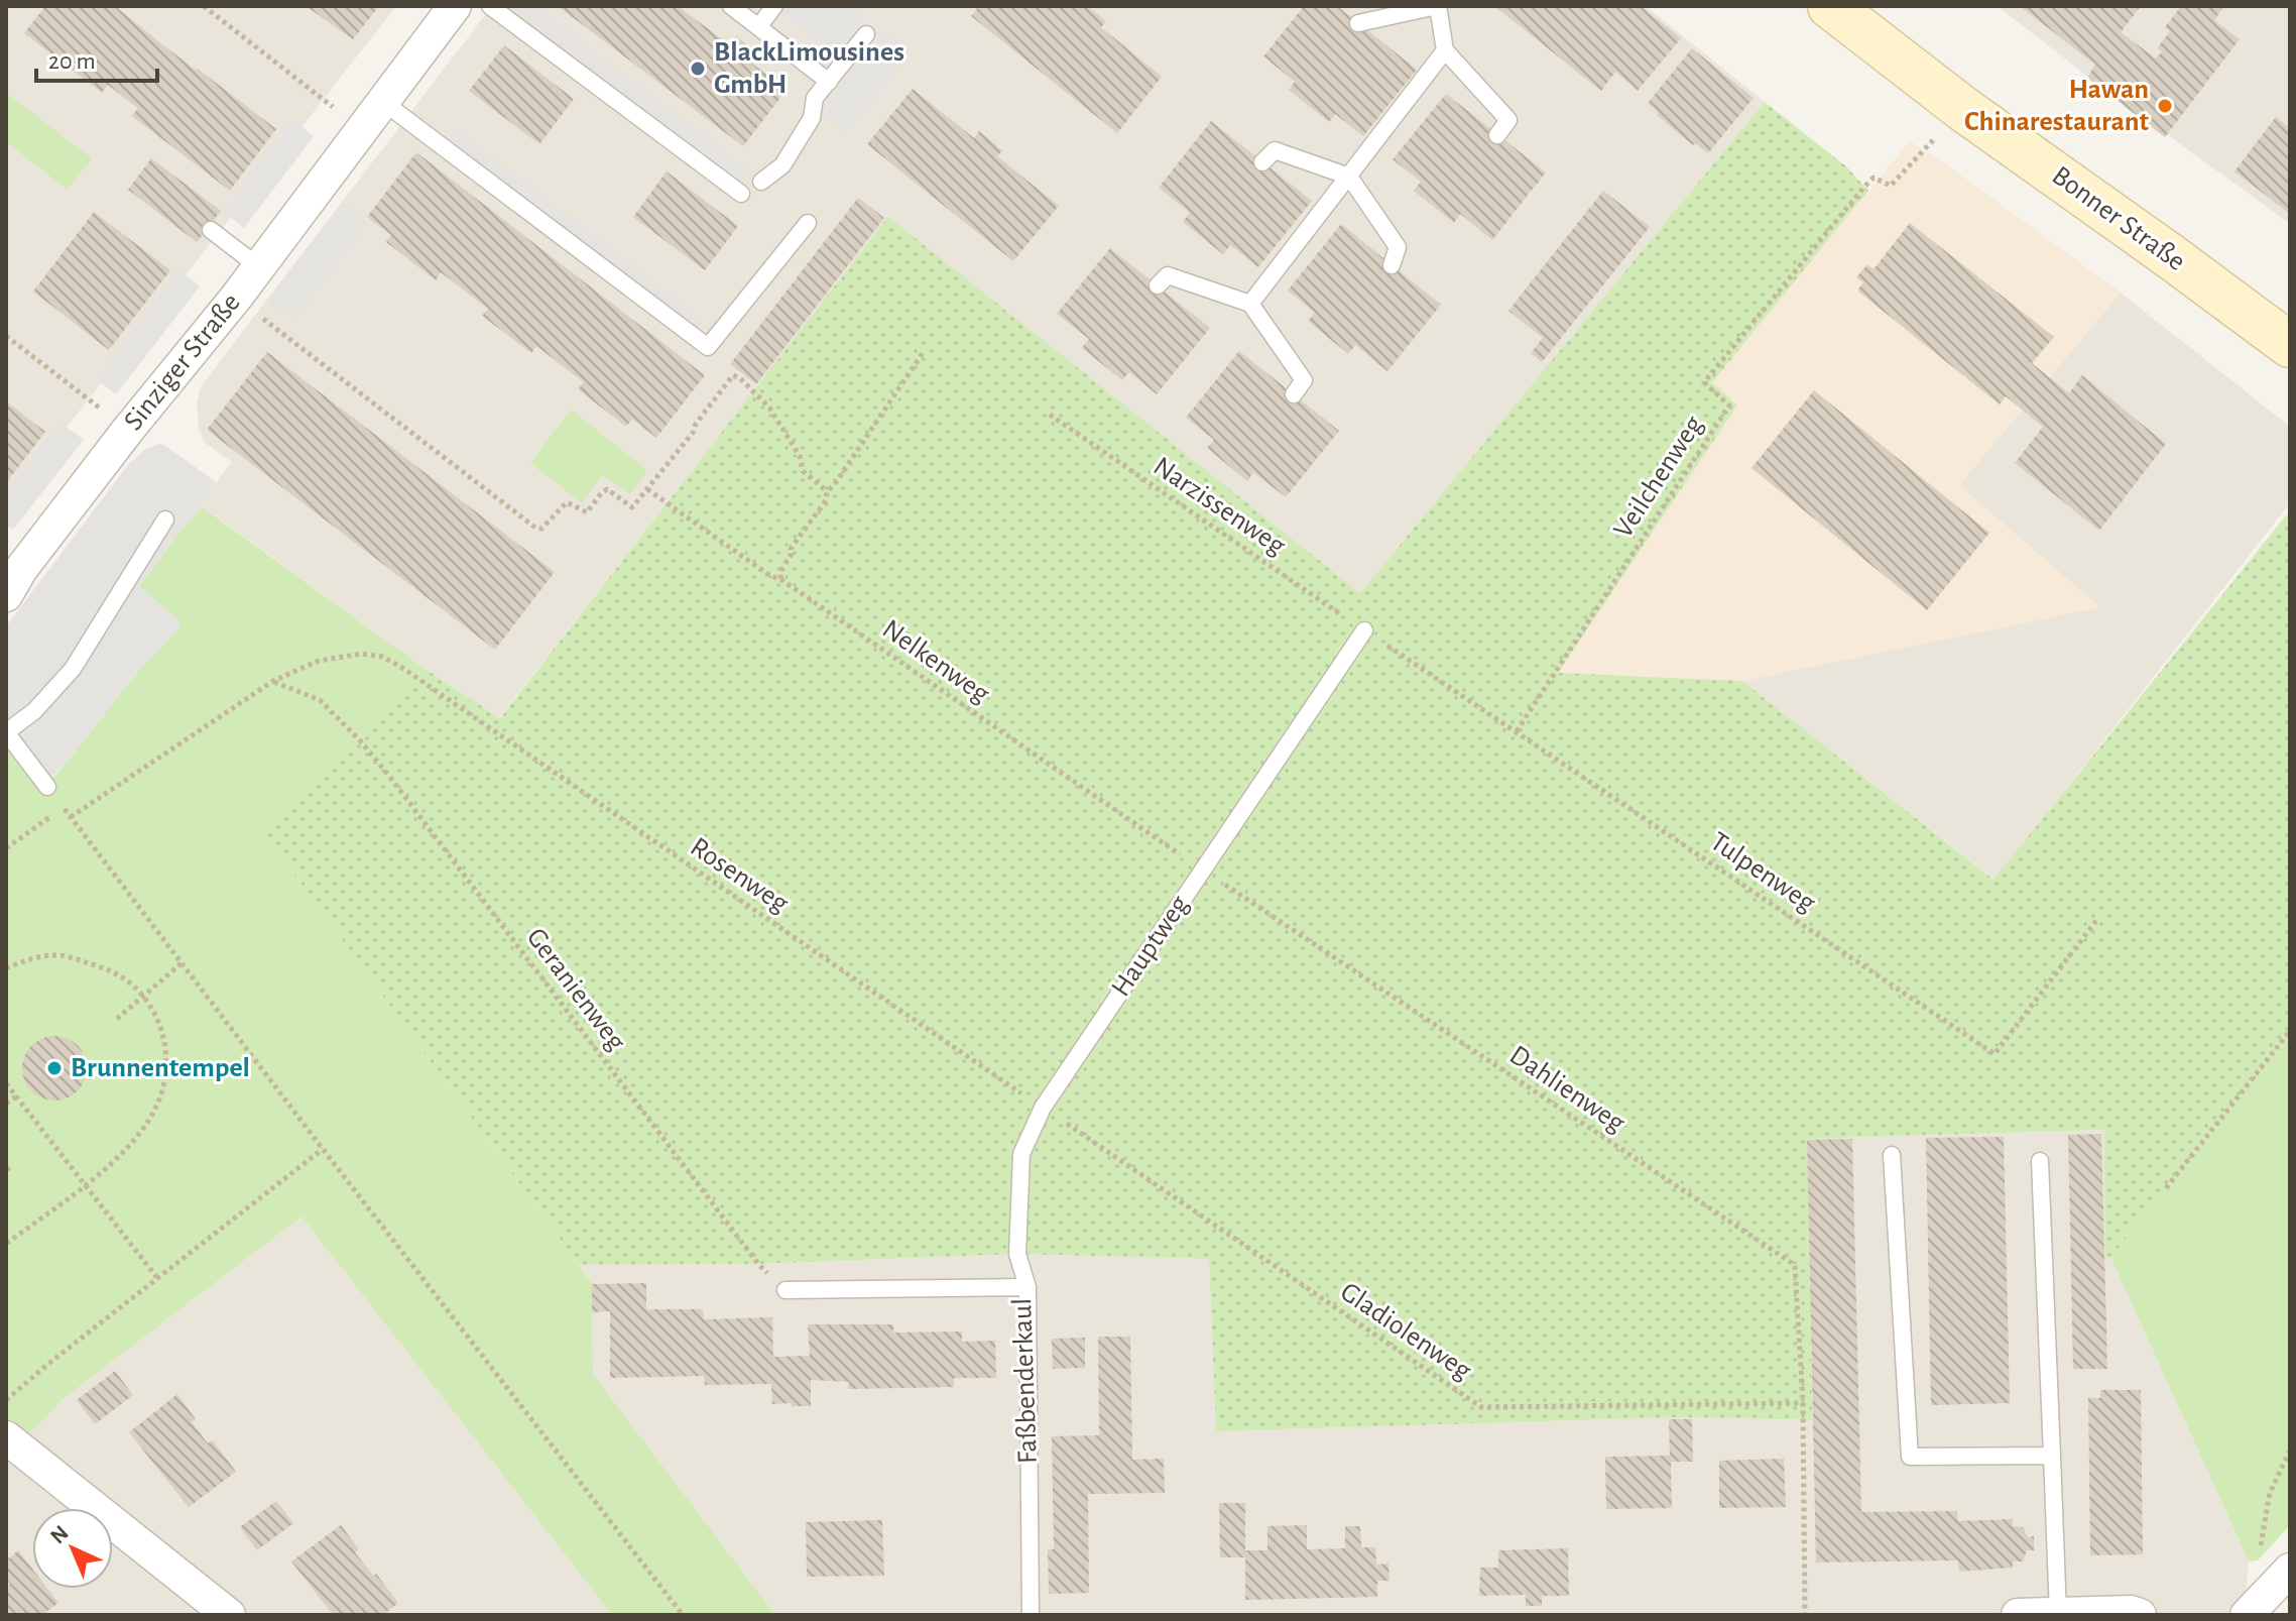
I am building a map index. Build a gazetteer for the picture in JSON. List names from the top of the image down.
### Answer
{
  "streets": {
    "main road": ["Bonner Straße"],
    "street": ["Sinziger Straße"],
    "lane": ["Hauptweg", "Faßbenderkaul"],
    "path": [
      "Veilchenweg",
      "Narzissenweg",
      "Nelkenweg",
      "Tulpenweg",
      "Rosenweg",
      "Geranienweg",
      "Dahlienweg",
      "Gladiolenweg"
    ]
  },
  "crossings": [
    ["Bonner Straße", "Veilchenweg"],
    ["Veilchenweg", "Tulpenweg"],
    ["Narzissenweg", "Tulpenweg"],
    ["Narzissenweg", "Hauptweg"],
    ["Nelkenweg", "Hauptweg"],
    ["Nelkenweg", "Dahlienweg"],
    ["Tulpenweg", "Hauptweg"],
    ["Rosenweg", "Hauptweg"],
    ["Rosenweg", "Geranienweg"],
    ["Rosenweg", "Gladiolenweg"],
    ["Hauptweg", "Dahlienweg"],
    ["Hauptweg", "Gladiolenweg"],
    ["Hauptweg", "Faßbenderkaul"],
    ["Dahlienweg", "Gladiolenweg"]
  ],
  "places": ["BlackLimousines GmbH", "Hawan Chinarestaurant", "Brunnentempel"],
  "scale_bar": "20 m",
  "north": "top left"
}
